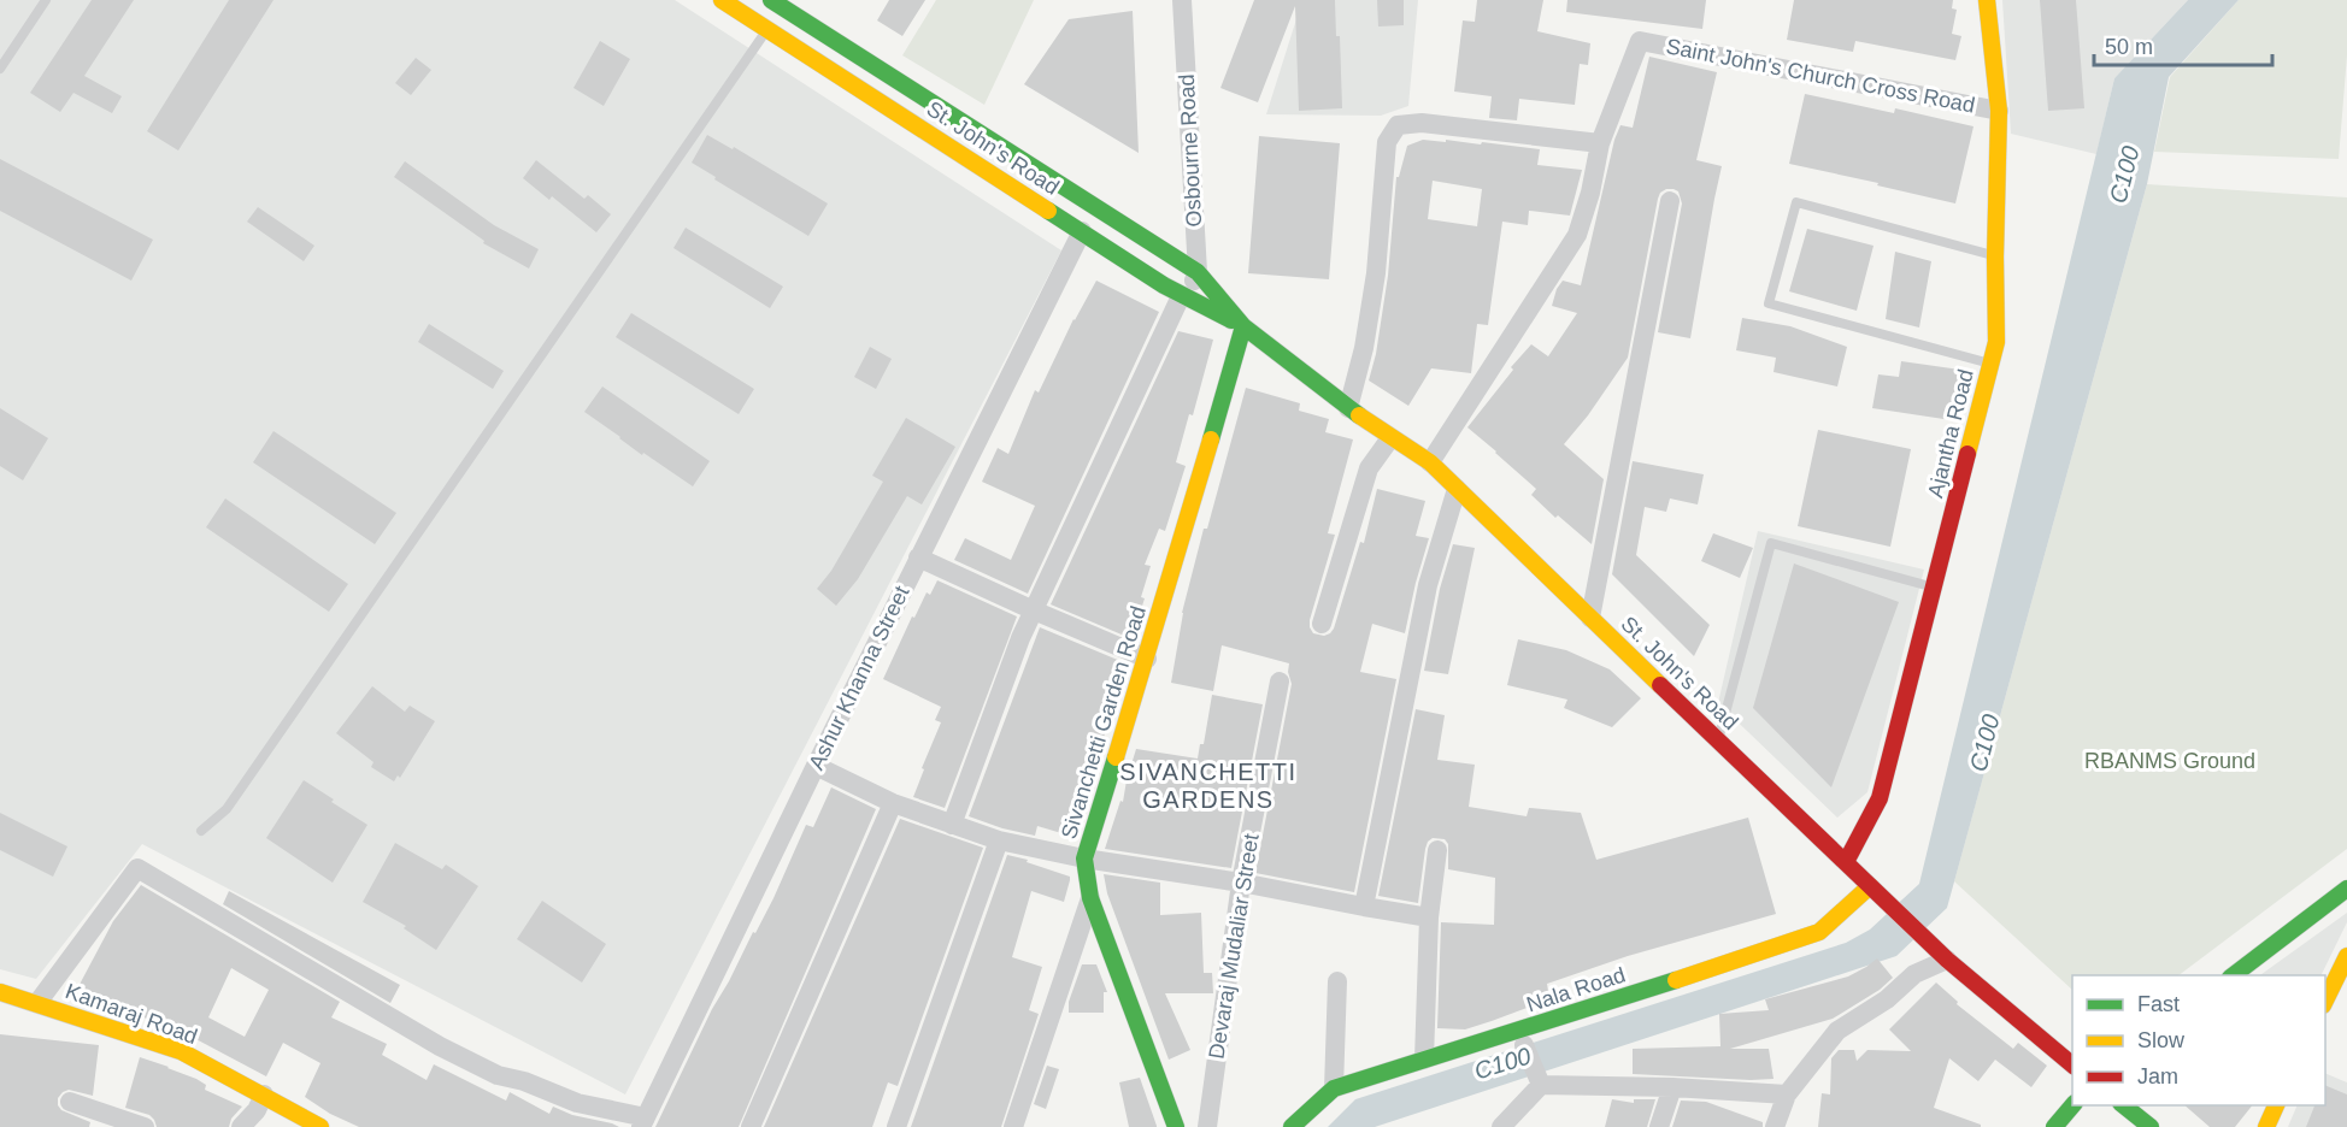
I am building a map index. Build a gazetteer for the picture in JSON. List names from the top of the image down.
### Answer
{
  "streets": {
    "street": [
      "Saint John's Church Cross Road",
      "St. John's Road",
      "Osbourne Road",
      "Ajantha Road",
      "Ashur Khanna Street",
      "Sivanchetti Garden Road",
      "Devaraj Mudaliar Street",
      "Nala Road",
      "Kamaraj Road"
    ]
  },
  "crossings": [
    ["Saint John's Church Cross Road", "St. John's Road"],
    ["Saint John's Church Cross Road", "Ajantha Road"],
    ["St. John's Road", "Osbourne Road"],
    ["St. John's Road", "Ajantha Road"],
    ["St. John's Road", "Ashur Khanna Street"],
    ["St. John's Road", "Sivanchetti Garden Road"],
    ["St. John's Road", "Nala Road"]
  ],
  "districts": ["SIVANCHETTI GARDENS"],
  "water": ["C100"],
  "parks": ["RBANMS Ground"],
  "legend": ["Fast", "Slow", "Jam"],
  "scale_bar": "50 m"
}
